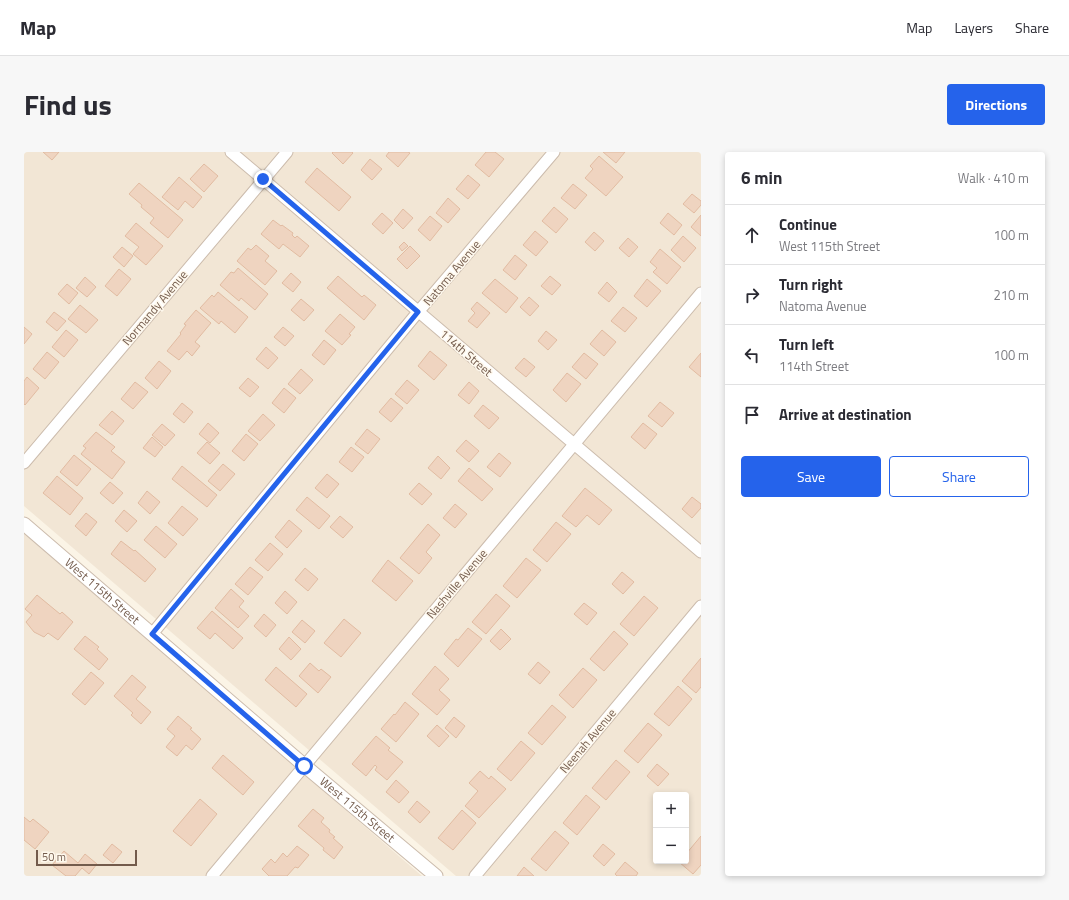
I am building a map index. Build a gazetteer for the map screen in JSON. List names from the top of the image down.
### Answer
{
  "streets": {
    "street": [
      "Natoma Avenue",
      "Normandy Avenue",
      "114th Street",
      "Nashville Avenue",
      "West 115th Street",
      "Neenah Avenue"
    ]
  },
  "crossings": [
    ["Natoma Avenue", "114th Street"],
    ["Natoma Avenue", "West 115th Street"],
    ["Normandy Avenue", "114th Street"],
    ["114th Street", "Nashville Avenue"],
    ["Nashville Avenue", "West 115th Street"]
  ],
  "scale_bar": "50 m",
  "page": {
    "header": "Map",
    "nav": ["Map", "Layers", "Share"],
    "title": "Find us",
    "buttons": [
      "Directions",
      ["Save", "Share"]
    ],
    "heading": ["6 min", "Walk · 410 m"],
    "list": [
      ["Continue", "West 115th Street", "100 m"],
      ["Turn right", "Natoma Avenue", "210 m"],
      ["Turn left", "114th Street", "100 m"],
      "Arrive at destination"
    ],
    "map_buttons": ["+", "−"],
    "scale": "50 m"
  }
}
